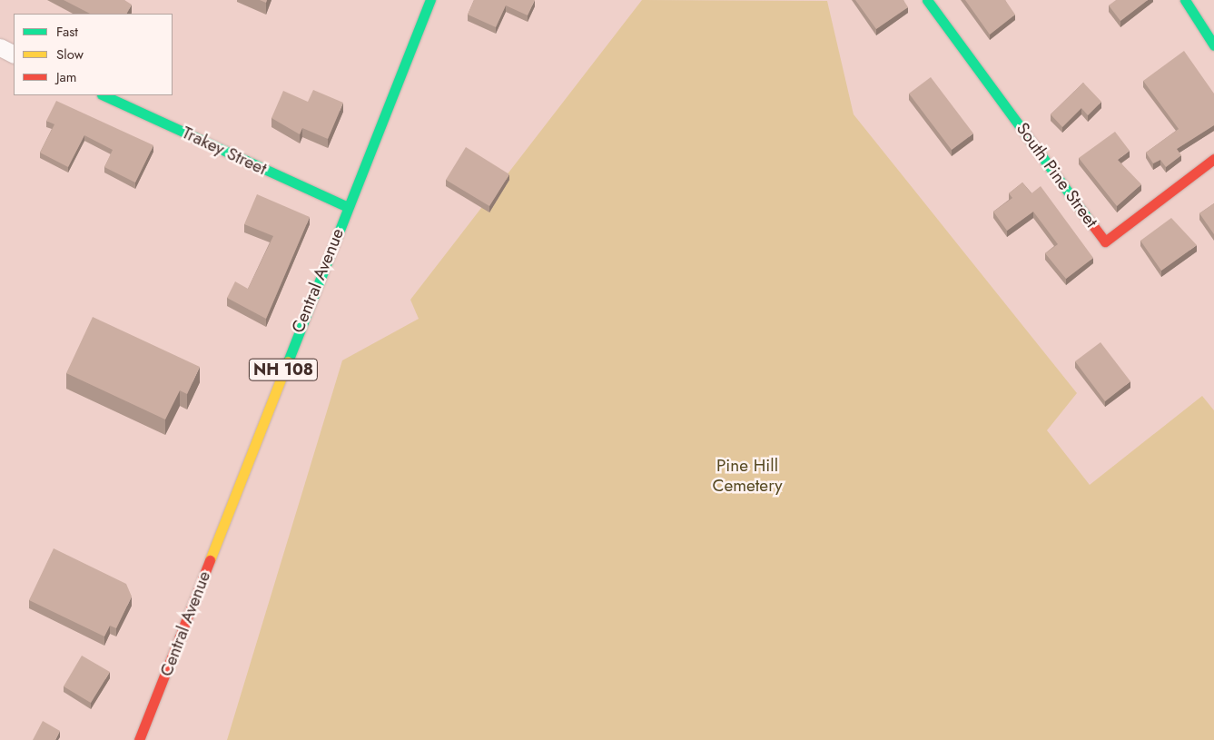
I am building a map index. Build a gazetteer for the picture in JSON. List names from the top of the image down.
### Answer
{
  "streets": {
    "main road": [
      "Trakey Street",
      "South Pine Street",
      "Central Avenue",
      "NH 108"
    ]
  },
  "crossings": [
    ["Trakey Street", "Central Avenue"]
  ],
  "parks": ["Pine Hill Cemetery"],
  "legend": ["Fast", "Slow", "Jam"]
}
